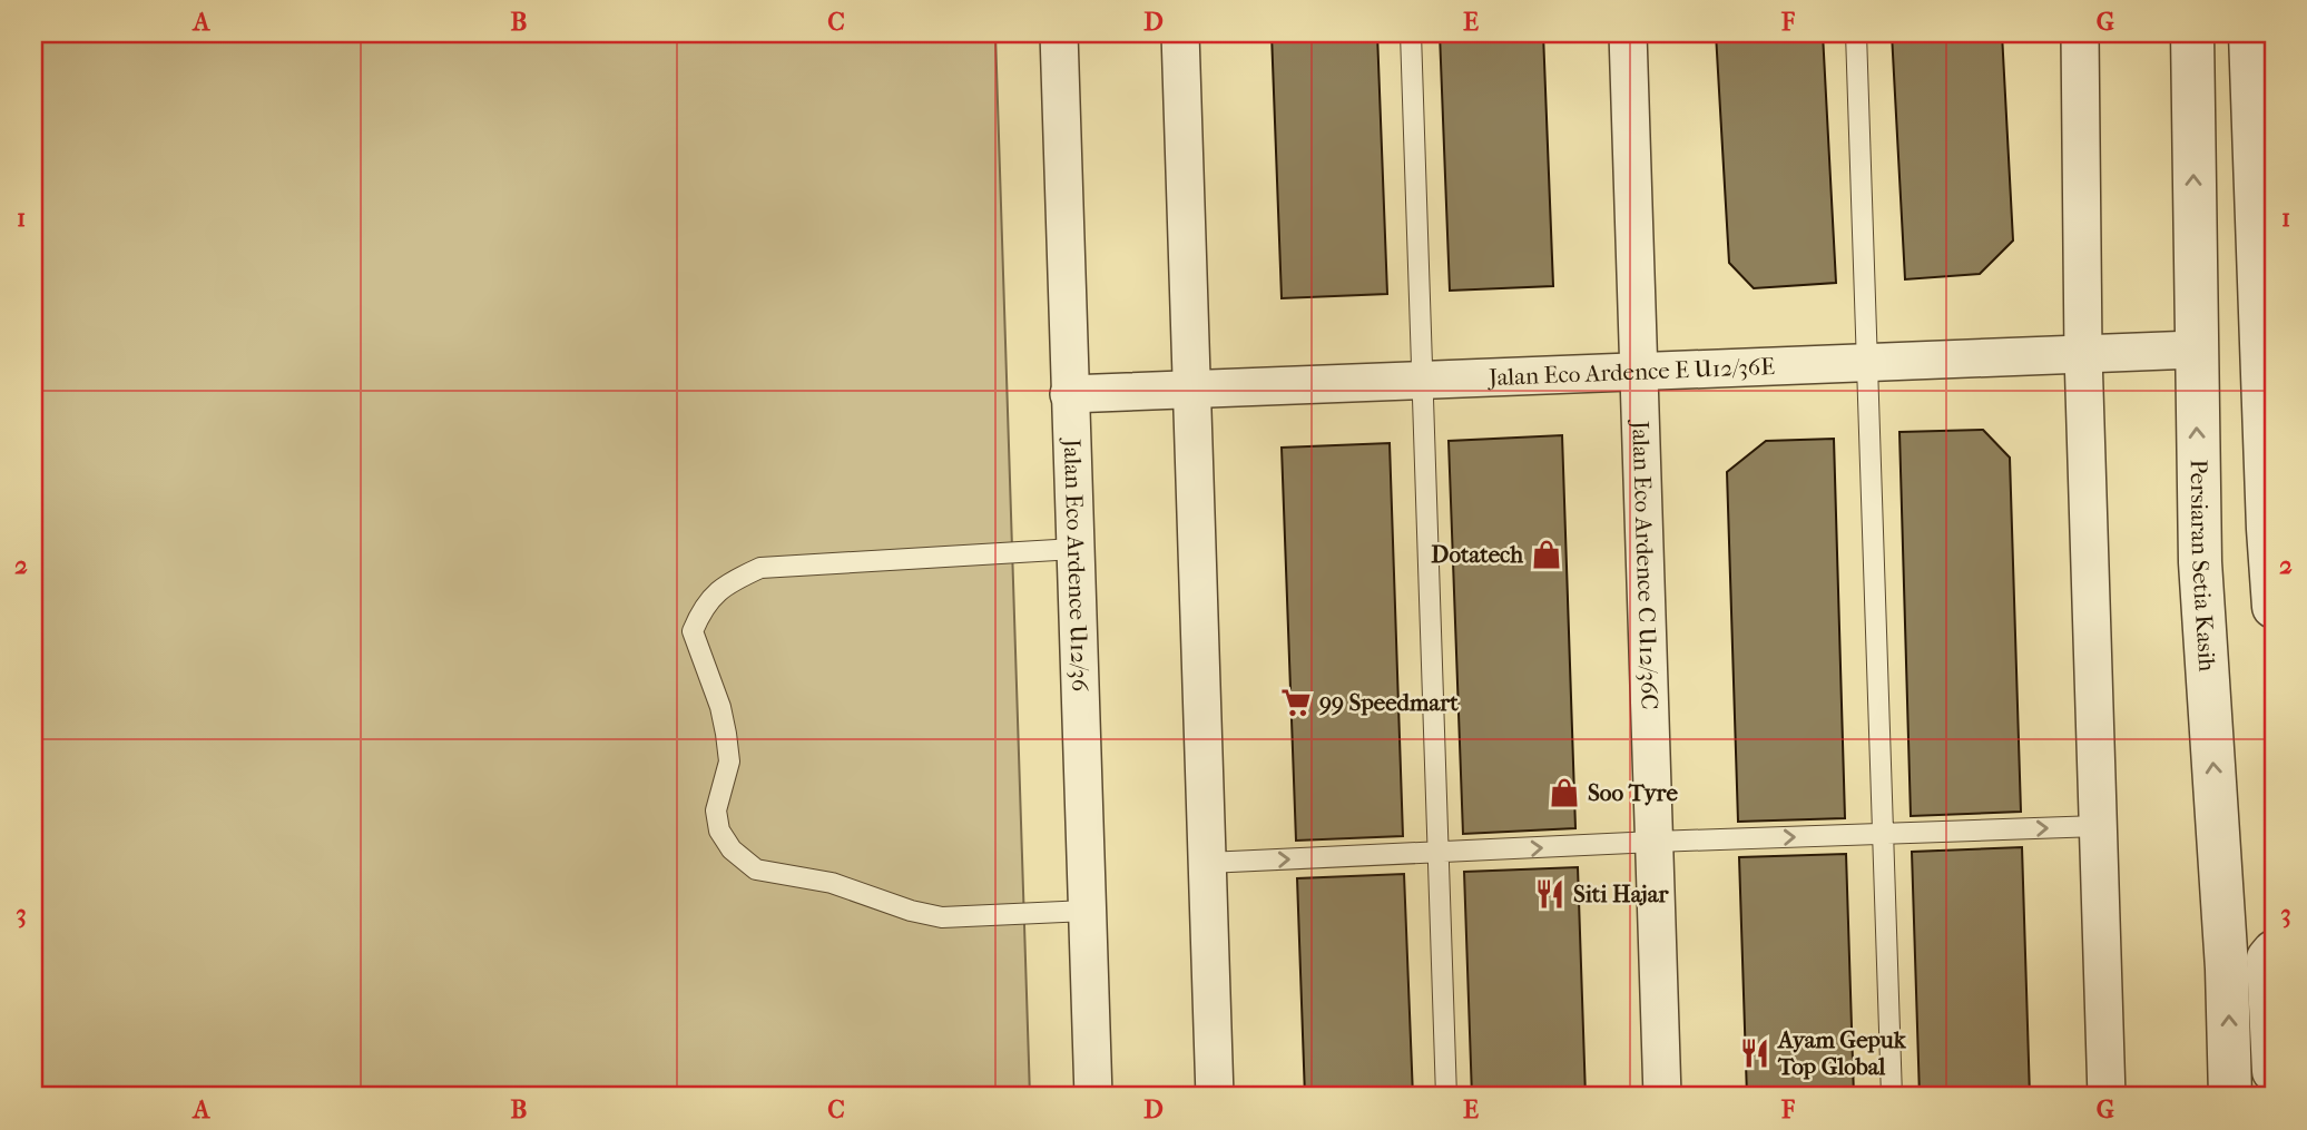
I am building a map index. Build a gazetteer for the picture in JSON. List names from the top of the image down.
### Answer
{
  "streets": {
    "street": [
      "Jalan Eco Ardence E U12/36E",
      "Jalan Eco Ardence C U12/36C",
      "Jalan Eco Ardence U12/36",
      "Persiaran Setia Kasih"
    ]
  },
  "crossings": [
    ["Jalan Eco Ardence E U12/36E", "Jalan Eco Ardence C U12/36C"],
    ["Jalan Eco Ardence E U12/36E", "Jalan Eco Ardence U12/36"],
    ["Jalan Eco Ardence E U12/36E", "Persiaran Setia Kasih"]
  ],
  "places": {
    "shop": ["Dotatech", "Soo Tyre"],
    "supermarket": ["99 Speedmart"],
    "restaurant": ["Siti Hajar", "Ayam Gepuk Top Global"]
  },
  "grid": {
    "columns": [
      "A",
      "B",
      "C",
      "D",
      "E",
      "F",
      "G"
    ],
    "rows": ["1", "2", "3"]
  }
}
